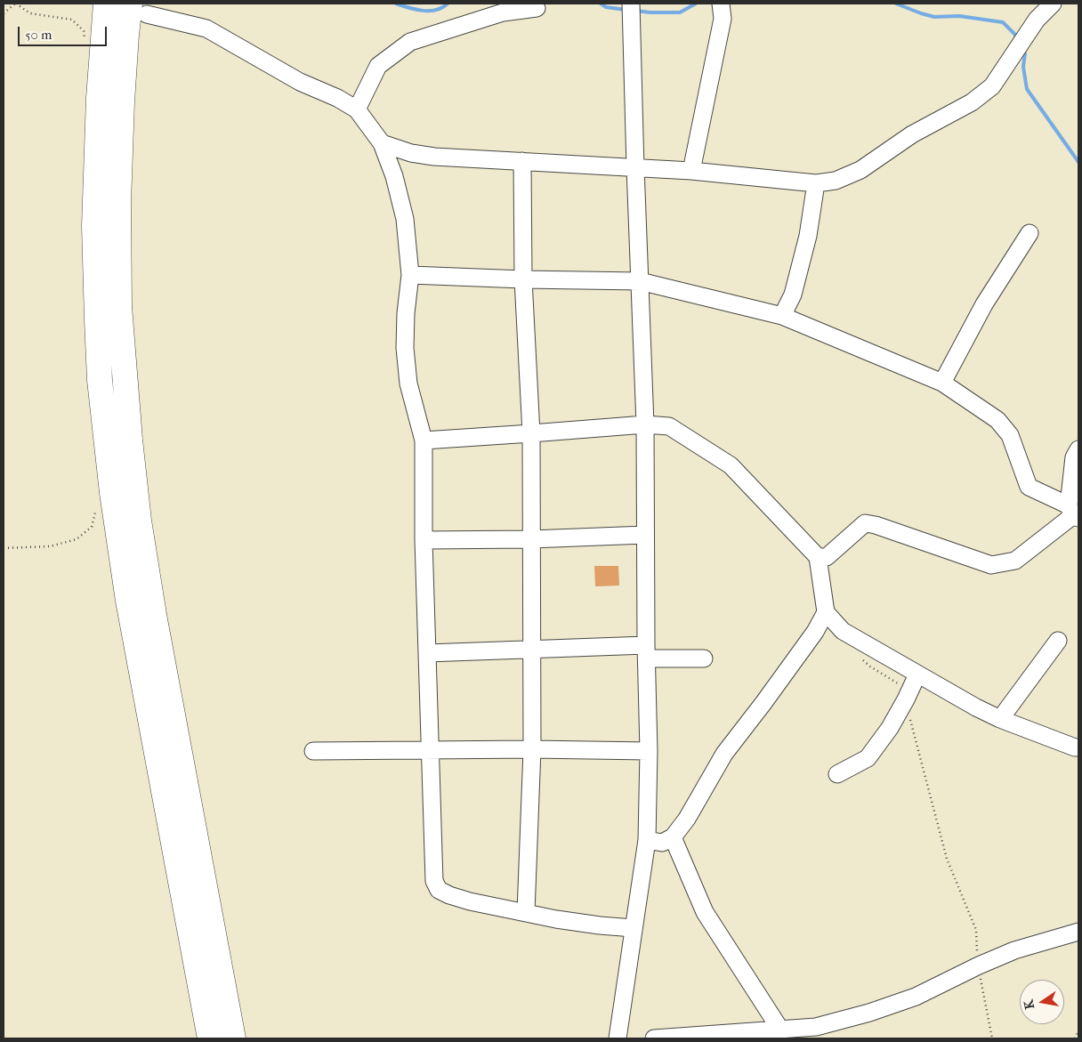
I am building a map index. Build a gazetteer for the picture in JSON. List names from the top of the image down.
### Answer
{
  "scale_bar": "50 m",
  "north": "left"
}
